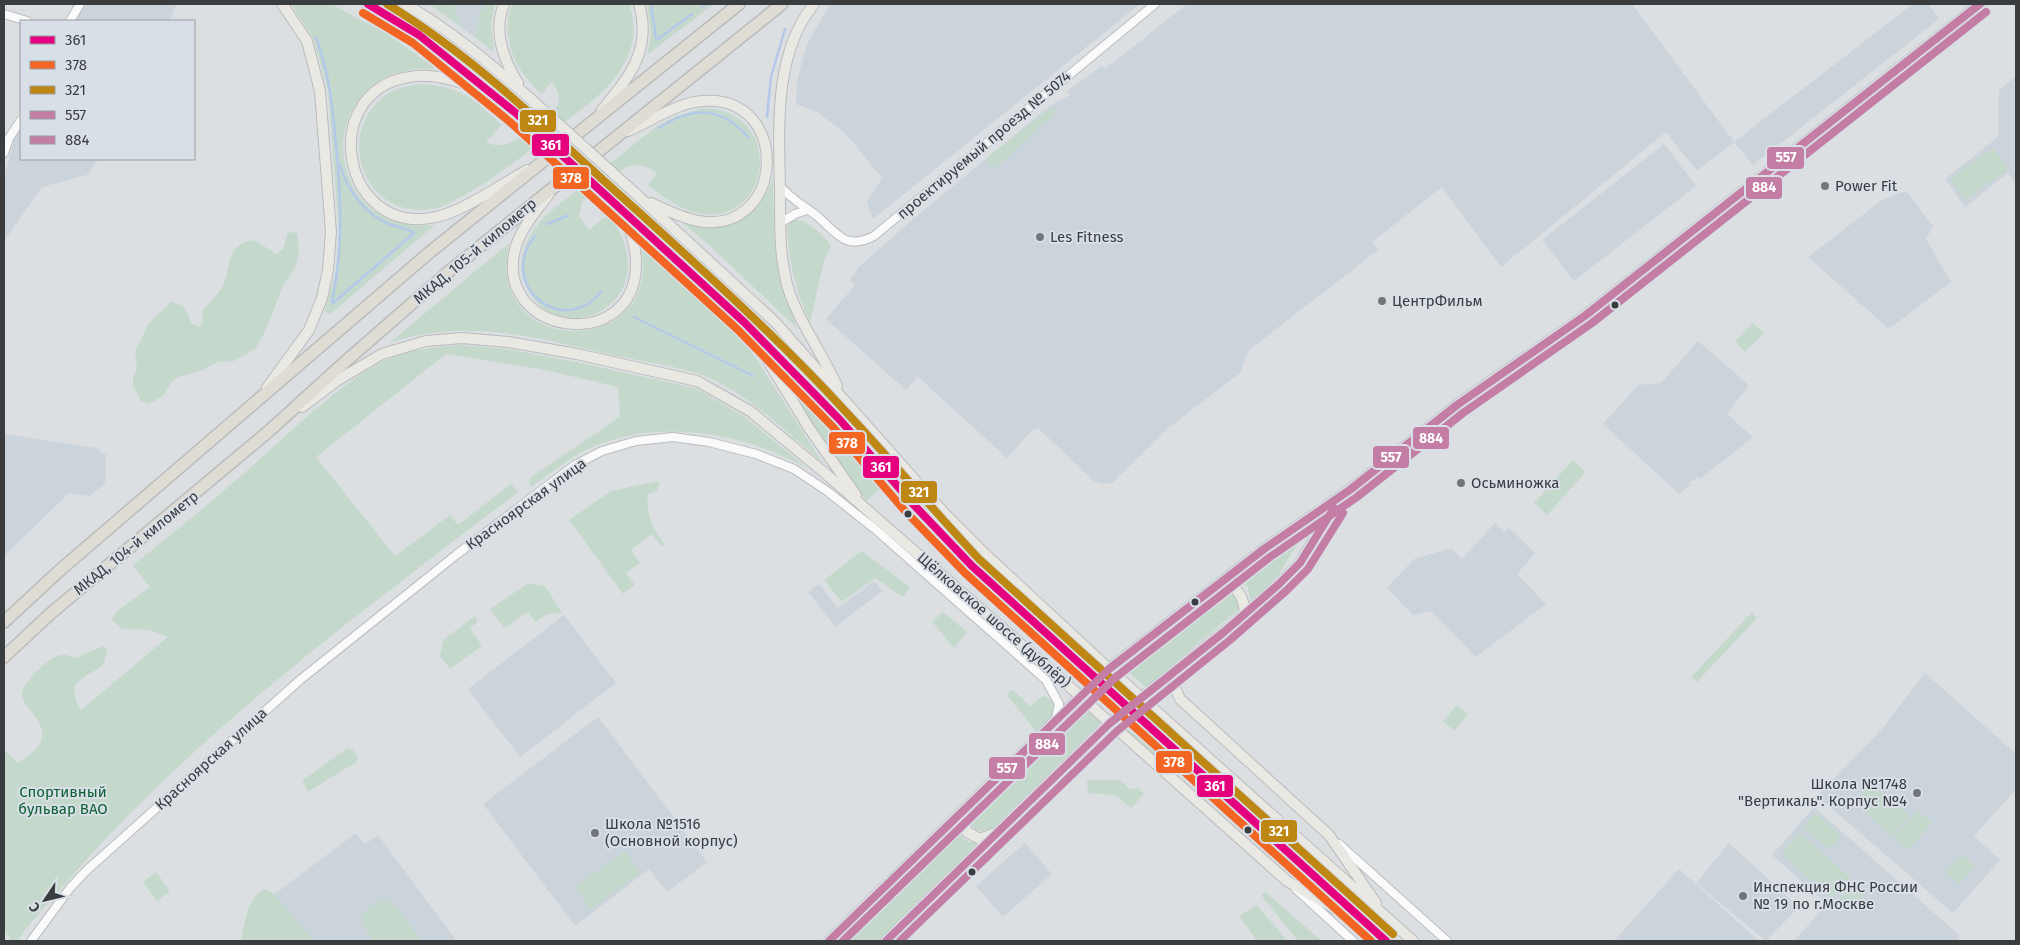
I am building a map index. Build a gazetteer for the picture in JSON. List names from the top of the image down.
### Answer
{
  "streets": {
    "highway": ["МКАД, 105-й километр", "МКАД, 104-й километр"],
    "main road": ["Щёлковское шоссе (дублёр)"],
    "street": ["проектируемый проезд № 5074", "Красноярская улица"]
  },
  "crossings": [
    ["МКАД, 105-й километр", "МКАД, 104-й километр"]
  ],
  "parks": ["Спортивный бульвар ВАО"],
  "places": [
    "Power Fit",
    "Les Fitness",
    "ЦентрФильм",
    "Осьминожка",
    "Школа №1748 \"Вертикаль\". Корпус №4",
    "Школа №1516 (Основной корпус)",
    "Инспекция ФНС России № 19 по г.Москве"
  ],
  "lines": [
    "transit line 361",
    "transit line 321",
    "transit line 557",
    "transit line 884",
    "transit line 378"
  ],
  "legend": [
    "361",
    "378",
    "321",
    "557",
    "884"
  ],
  "north": "bottom left"
}
